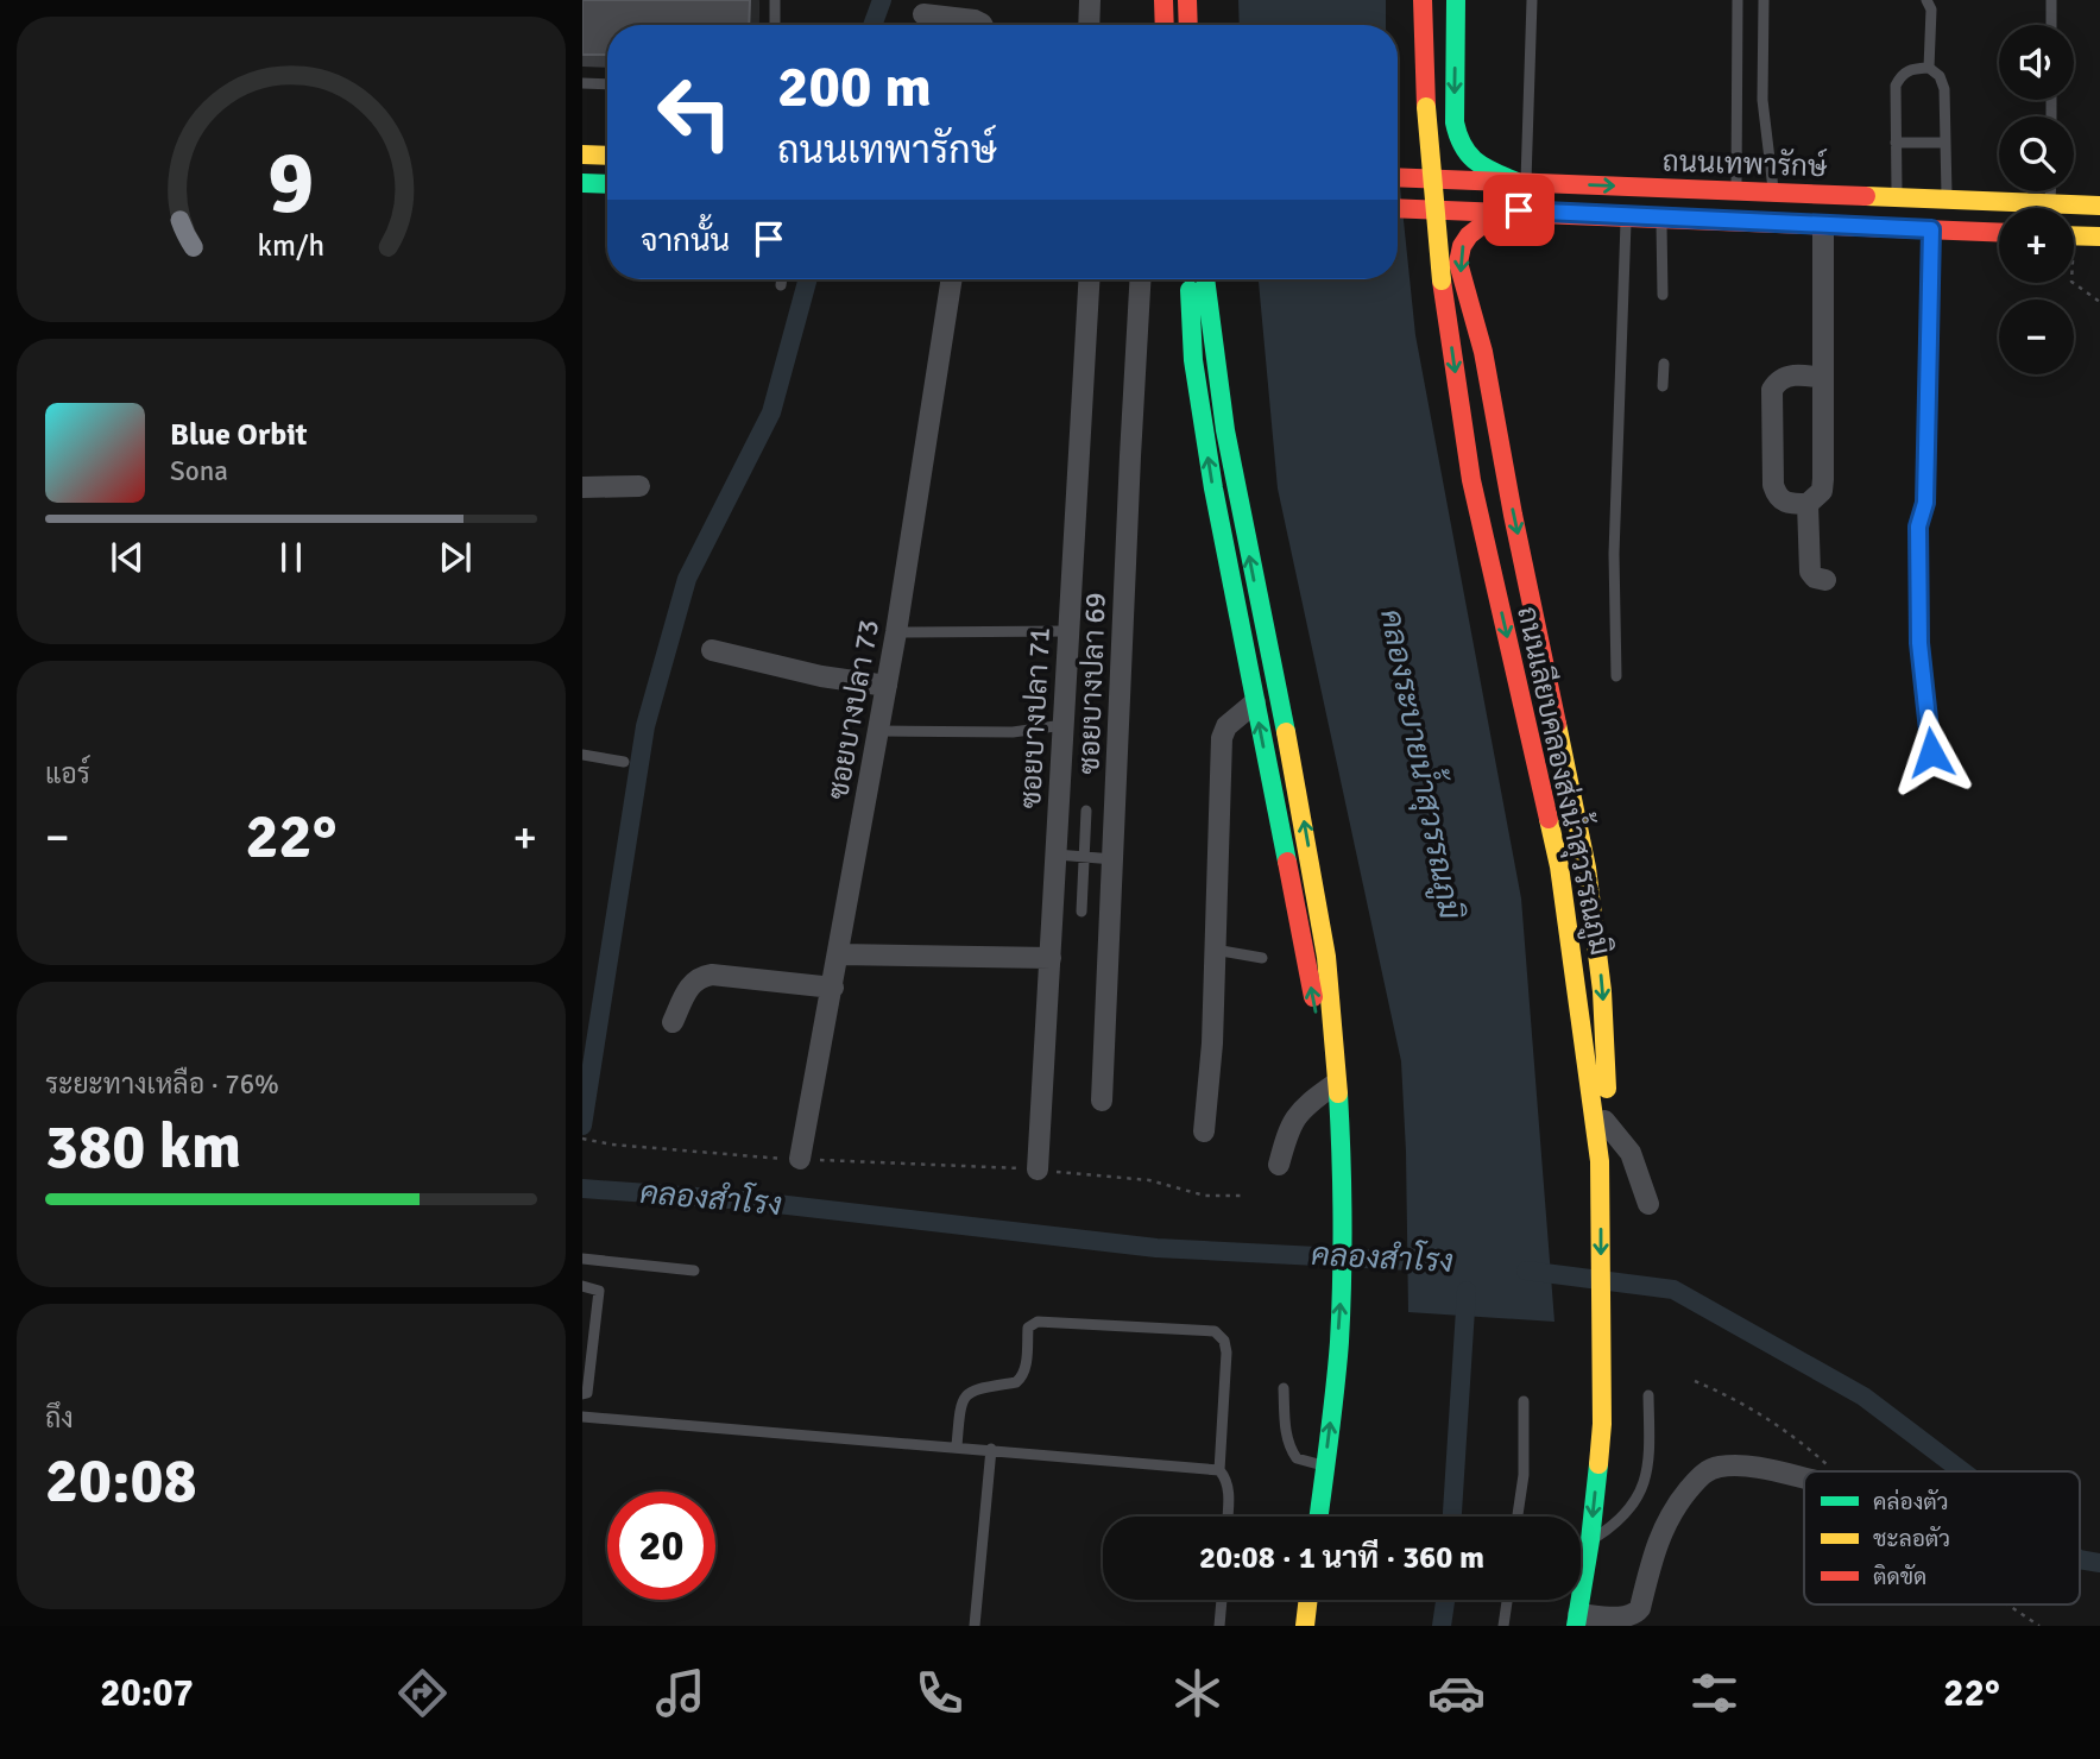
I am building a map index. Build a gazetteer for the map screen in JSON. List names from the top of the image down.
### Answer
{
  "streets": {
    "main road": ["ถนนเทพารักษ์", "ถนนเลียบคลองส่งน้ำสุวรรณภูมิ"],
    "street": ["ซอยบางปลา 69", "ซอยบางปลา 73", "ซอยบางปลา 71"]
  },
  "water": ["คลองระบายน้ำสุวรรณภูมิ", "คลองสำโรง"],
  "legend": ["คล่องตัว", "ชะลอตัว", "ติดขัด"],
  "page": {
    "map_buttons": ["+", "−"],
    "turn": ["200 m", "ถนนเทพารักษ์"],
    "then": "จากนั้น",
    "song": ["Blue Orbit", "Sona"],
    "tile": [
      "แอร์",
      ["ระยะทางเหลือ · 76%", "380 km"],
      ["ถึง", "20:08"]
    ],
    "heat": ["−", "22°", "+"],
    "limit": "20",
    "trip": "20:08 · 1 นาที · 360 m",
    "tabs": ["20:07", "22°"],
    "gauge": ["9", "km/h"]
  }
}
